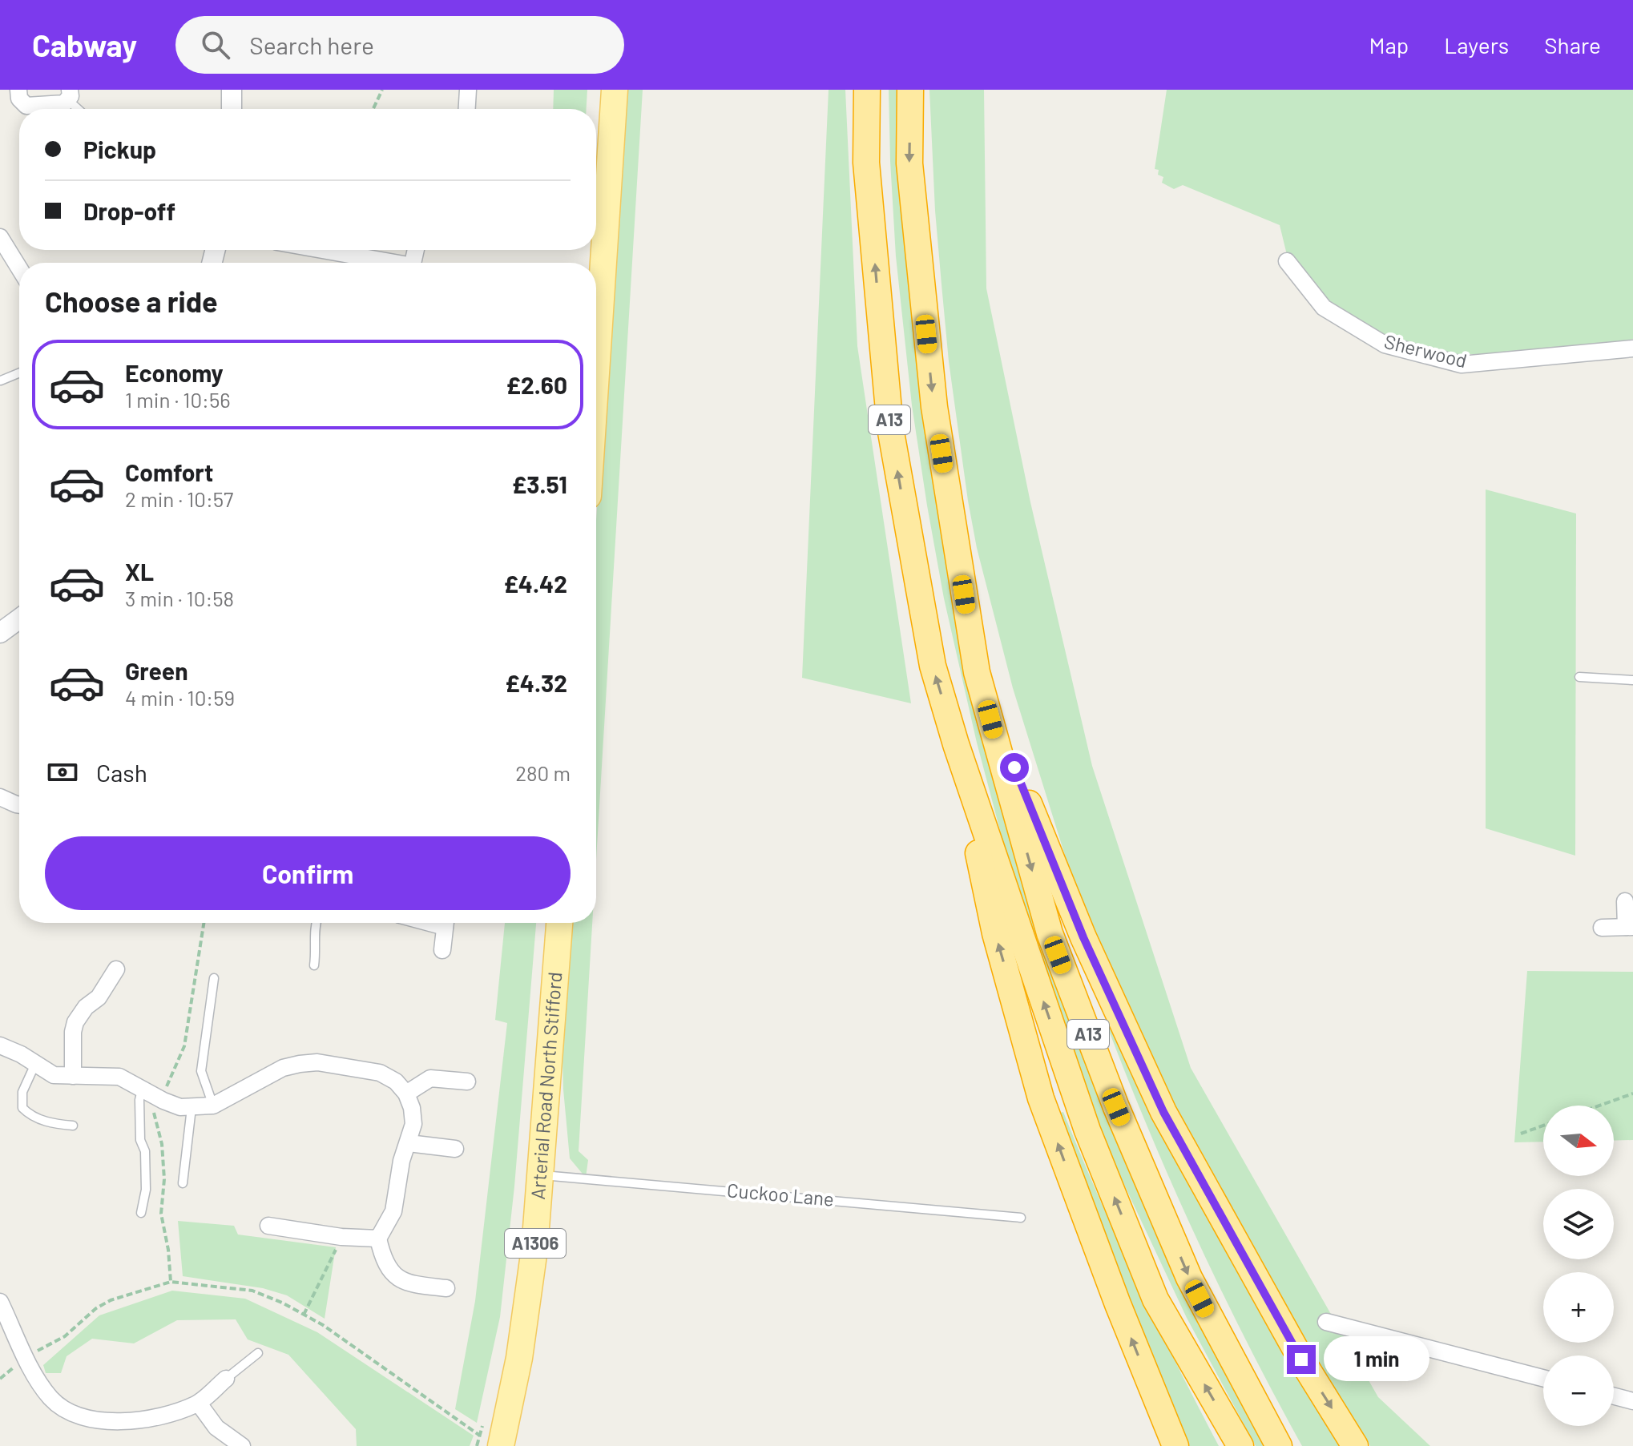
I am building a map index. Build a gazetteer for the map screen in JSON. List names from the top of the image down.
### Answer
{
  "streets": {
    "highway": ["A13"],
    "main road": ["Arterial Road North Stifford", "A1306"],
    "street": ["Sherwood"],
    "lane": ["Cuckoo Lane"]
  },
  "crossings": [
    ["Arterial Road North Stifford", "Cuckoo Lane"]
  ],
  "north": "right",
  "page": {
    "header": "Cabway",
    "search": "Search here",
    "nav": ["Map", "Layers", "Share"],
    "banner": ["Pickup", "Drop-off"],
    "heading": "Choose a ride",
    "list": [
      {
        "name": "Economy",
        "note": "1 min · 10:56",
        "value": "£2.60"
      },
      {
        "name": "Comfort",
        "note": "2 min · 10:57",
        "value": "£3.51"
      },
      {
        "name": "XL",
        "note": "3 min · 10:58",
        "value": "£4.42"
      },
      {
        "name": "Green",
        "note": "4 min · 10:59",
        "value": "£4.32"
      }
    ],
    "pay": ["Cash", "280 m"],
    "buttons": "Confirm",
    "map_buttons": ["+", "−"],
    "bubble": "1 min"
  }
}
